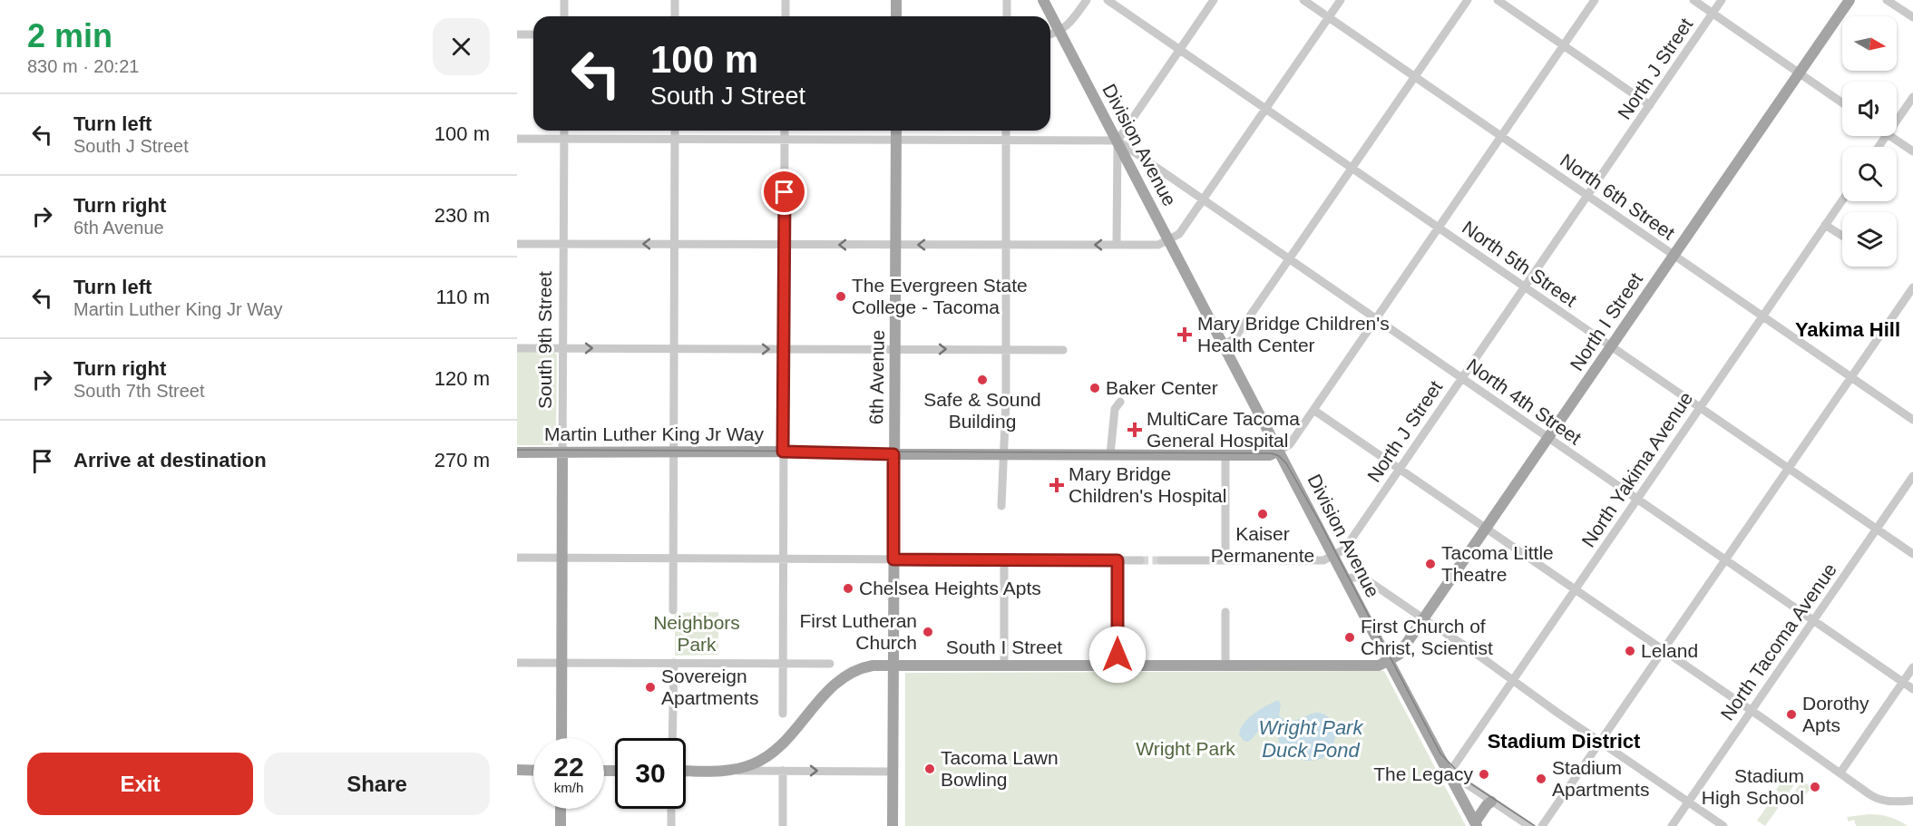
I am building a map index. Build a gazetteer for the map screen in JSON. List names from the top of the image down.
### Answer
{
  "streets": {
    "main road": [
      "Division Avenue",
      "North I Street",
      "South 9th Street",
      "6th Avenue",
      "Martin Luther King Jr Way",
      "South I Street"
    ],
    "street": [
      "North J Street",
      "North 6th Street",
      "North 5th Street",
      "North 4th Street",
      "North Yakima Avenue",
      "North Tacoma Avenue"
    ]
  },
  "crossings": [
    ["North J Street", "Division Avenue"],
    ["North J Street", "North 6th Street"],
    ["North J Street", "North 5th Street"],
    ["North J Street", "North 4th Street"],
    ["Division Avenue", "North I Street"],
    ["Division Avenue", "North 4th Street"],
    ["Division Avenue", "Martin Luther King Jr Way"],
    ["Division Avenue", "North Yakima Avenue"],
    ["Division Avenue", "South I Street"],
    ["North 6th Street", "North I Street"],
    ["North 6th Street", "North Yakima Avenue"],
    ["North 5th Street", "North I Street"],
    ["North 5th Street", "North Yakima Avenue"],
    ["North 5th Street", "North Tacoma Avenue"],
    ["North I Street", "North 4th Street"],
    ["North I Street", "South I Street"],
    ["South 9th Street", "Martin Luther King Jr Way"],
    ["6th Avenue", "Martin Luther King Jr Way"],
    ["6th Avenue", "South I Street"],
    ["North 4th Street", "North Yakima Avenue"],
    ["North 4th Street", "North Tacoma Avenue"]
  ],
  "districts": ["Yakima Hill", "Stadium District"],
  "water": ["Wright Park Duck Pond"],
  "parks": ["Neighbors Park", "Wright Park"],
  "places": {
    "other": [
      "The Evergreen State College - Tacoma",
      "Safe & Sound Building",
      "Baker Center",
      "Kaiser Permanente",
      "Tacoma Little Theatre",
      "Chelsea Heights Apts",
      "First Lutheran Church",
      "First Church of Christ, Scientist",
      "Leland",
      "Sovereign Apartments",
      "Dorothy Apts",
      "Tacoma Lawn Bowling",
      "The Legacy",
      "Stadium Apartments",
      "Stadium High School"
    ],
    "health": ["Mary Bridge Children's Health Center", "MultiCare Tacoma General Hospital", "Mary Bridge Children's Hospital"]
  },
  "north": "right",
  "page": {
    "heading": ["2 min", "830 m · 20:21"],
    "turn": ["100 m", "South J Street"],
    "list": [
      {
        "name": "Turn left",
        "note": "South J Street",
        "value": "100 m"
      },
      {
        "name": "Turn right",
        "note": "6th Avenue",
        "value": "230 m"
      },
      {
        "name": "Turn left",
        "note": "Martin Luther King Jr Way",
        "value": "110 m"
      },
      {
        "name": "Turn right",
        "note": "South 7th Street",
        "value": "120 m"
      },
      {
        "name": "Arrive at destination",
        "value": "270 m"
      }
    ],
    "speed": "22 km/h",
    "limit": "30",
    "buttons": ["Exit", "Share"]
  }
}
